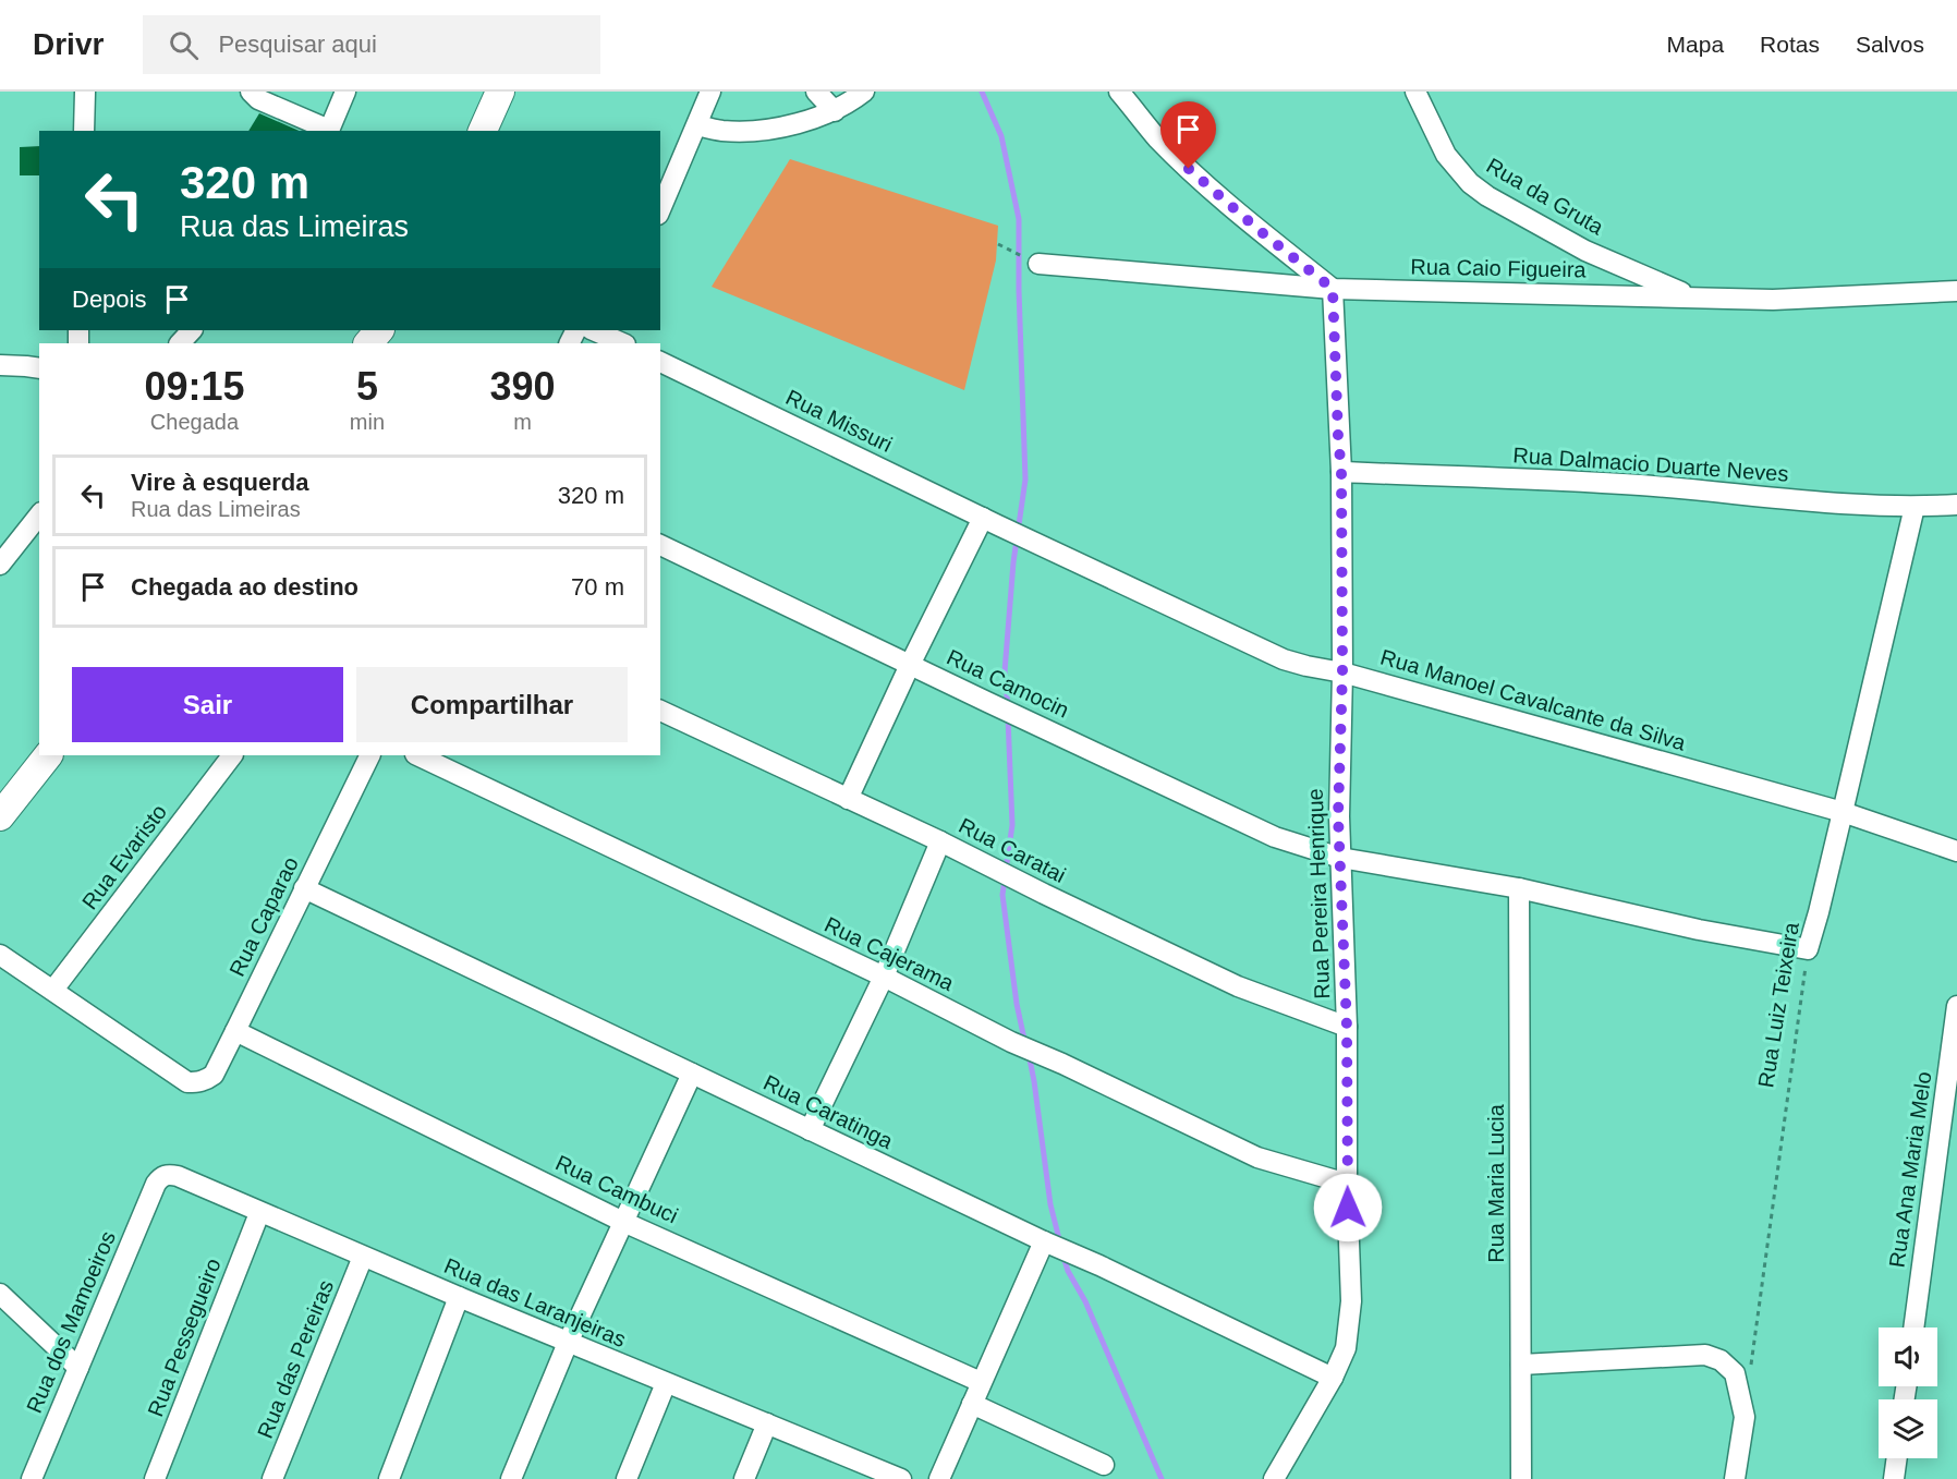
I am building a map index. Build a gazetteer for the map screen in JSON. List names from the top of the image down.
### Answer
{
  "streets": {
    "street": [
      "Rua da Gruta",
      "Rua Caio Figueira",
      "Rua Missuri",
      "Rua Dalmacio Duarte Neves",
      "Rua Camocin",
      "Rua Manoel Cavalcante da Silva",
      "Rua Caratai",
      "Rua Evaristo",
      "Rua Pereira Henrique",
      "Rua Caparao",
      "Rua Cajerama",
      "Rua Luiz Teixeira",
      "Rua Caratinga",
      "Rua Ana Maria Melo",
      "Rua Maria Lucia",
      "Rua Cambuci",
      "Rua das Laranjeiras",
      "Rua dos Mamoeiros",
      "Rua Pessegueiro",
      "Rua das Pereiras"
    ]
  },
  "crossings": [
    ["Rua da Gruta", "Rua Caio Figueira"],
    ["Rua Caio Figueira", "Rua Pereira Henrique"],
    ["Rua Missuri", "Rua Manoel Cavalcante da Silva"],
    ["Rua Dalmacio Duarte Neves", "Rua Pereira Henrique"],
    ["Rua Dalmacio Duarte Neves", "Rua Luiz Teixeira"],
    ["Rua Camocin", "Rua Pereira Henrique"],
    ["Rua Camocin", "Rua Luiz Teixeira"],
    ["Rua Camocin", "Rua Maria Lucia"],
    ["Rua Manoel Cavalcante da Silva", "Rua Pereira Henrique"],
    ["Rua Manoel Cavalcante da Silva", "Rua Luiz Teixeira"],
    ["Rua Caratai", "Rua Pereira Henrique"],
    ["Rua Evaristo", "Rua Caparao"],
    ["Rua Pereira Henrique", "Rua Cajerama"],
    ["Rua Pereira Henrique", "Rua Caratinga"],
    ["Rua Caparao", "Rua Caratinga"],
    ["Rua Caparao", "Rua Cambuci"],
    ["Rua das Laranjeiras", "Rua dos Mamoeiros"],
    ["Rua das Laranjeiras", "Rua Pessegueiro"],
    ["Rua das Laranjeiras", "Rua das Pereiras"]
  ],
  "page": {
    "header": "Drivr",
    "search": "Pesquisar aqui",
    "nav": ["Mapa", "Rotas", "Salvos"],
    "turn": ["320 m", "Rua das Limeiras"],
    "then": "Depois",
    "eta": [
      "09:15",
      "Chegada",
      "5",
      "min",
      "390",
      "m"
    ],
    "list": [
      {
        "name": "Vire à esquerda",
        "note": "Rua das Limeiras",
        "value": "320 m"
      },
      {
        "name": "Chegada ao destino",
        "value": "70 m"
      }
    ],
    "buttons": ["Sair", "Compartilhar"]
  }
}
